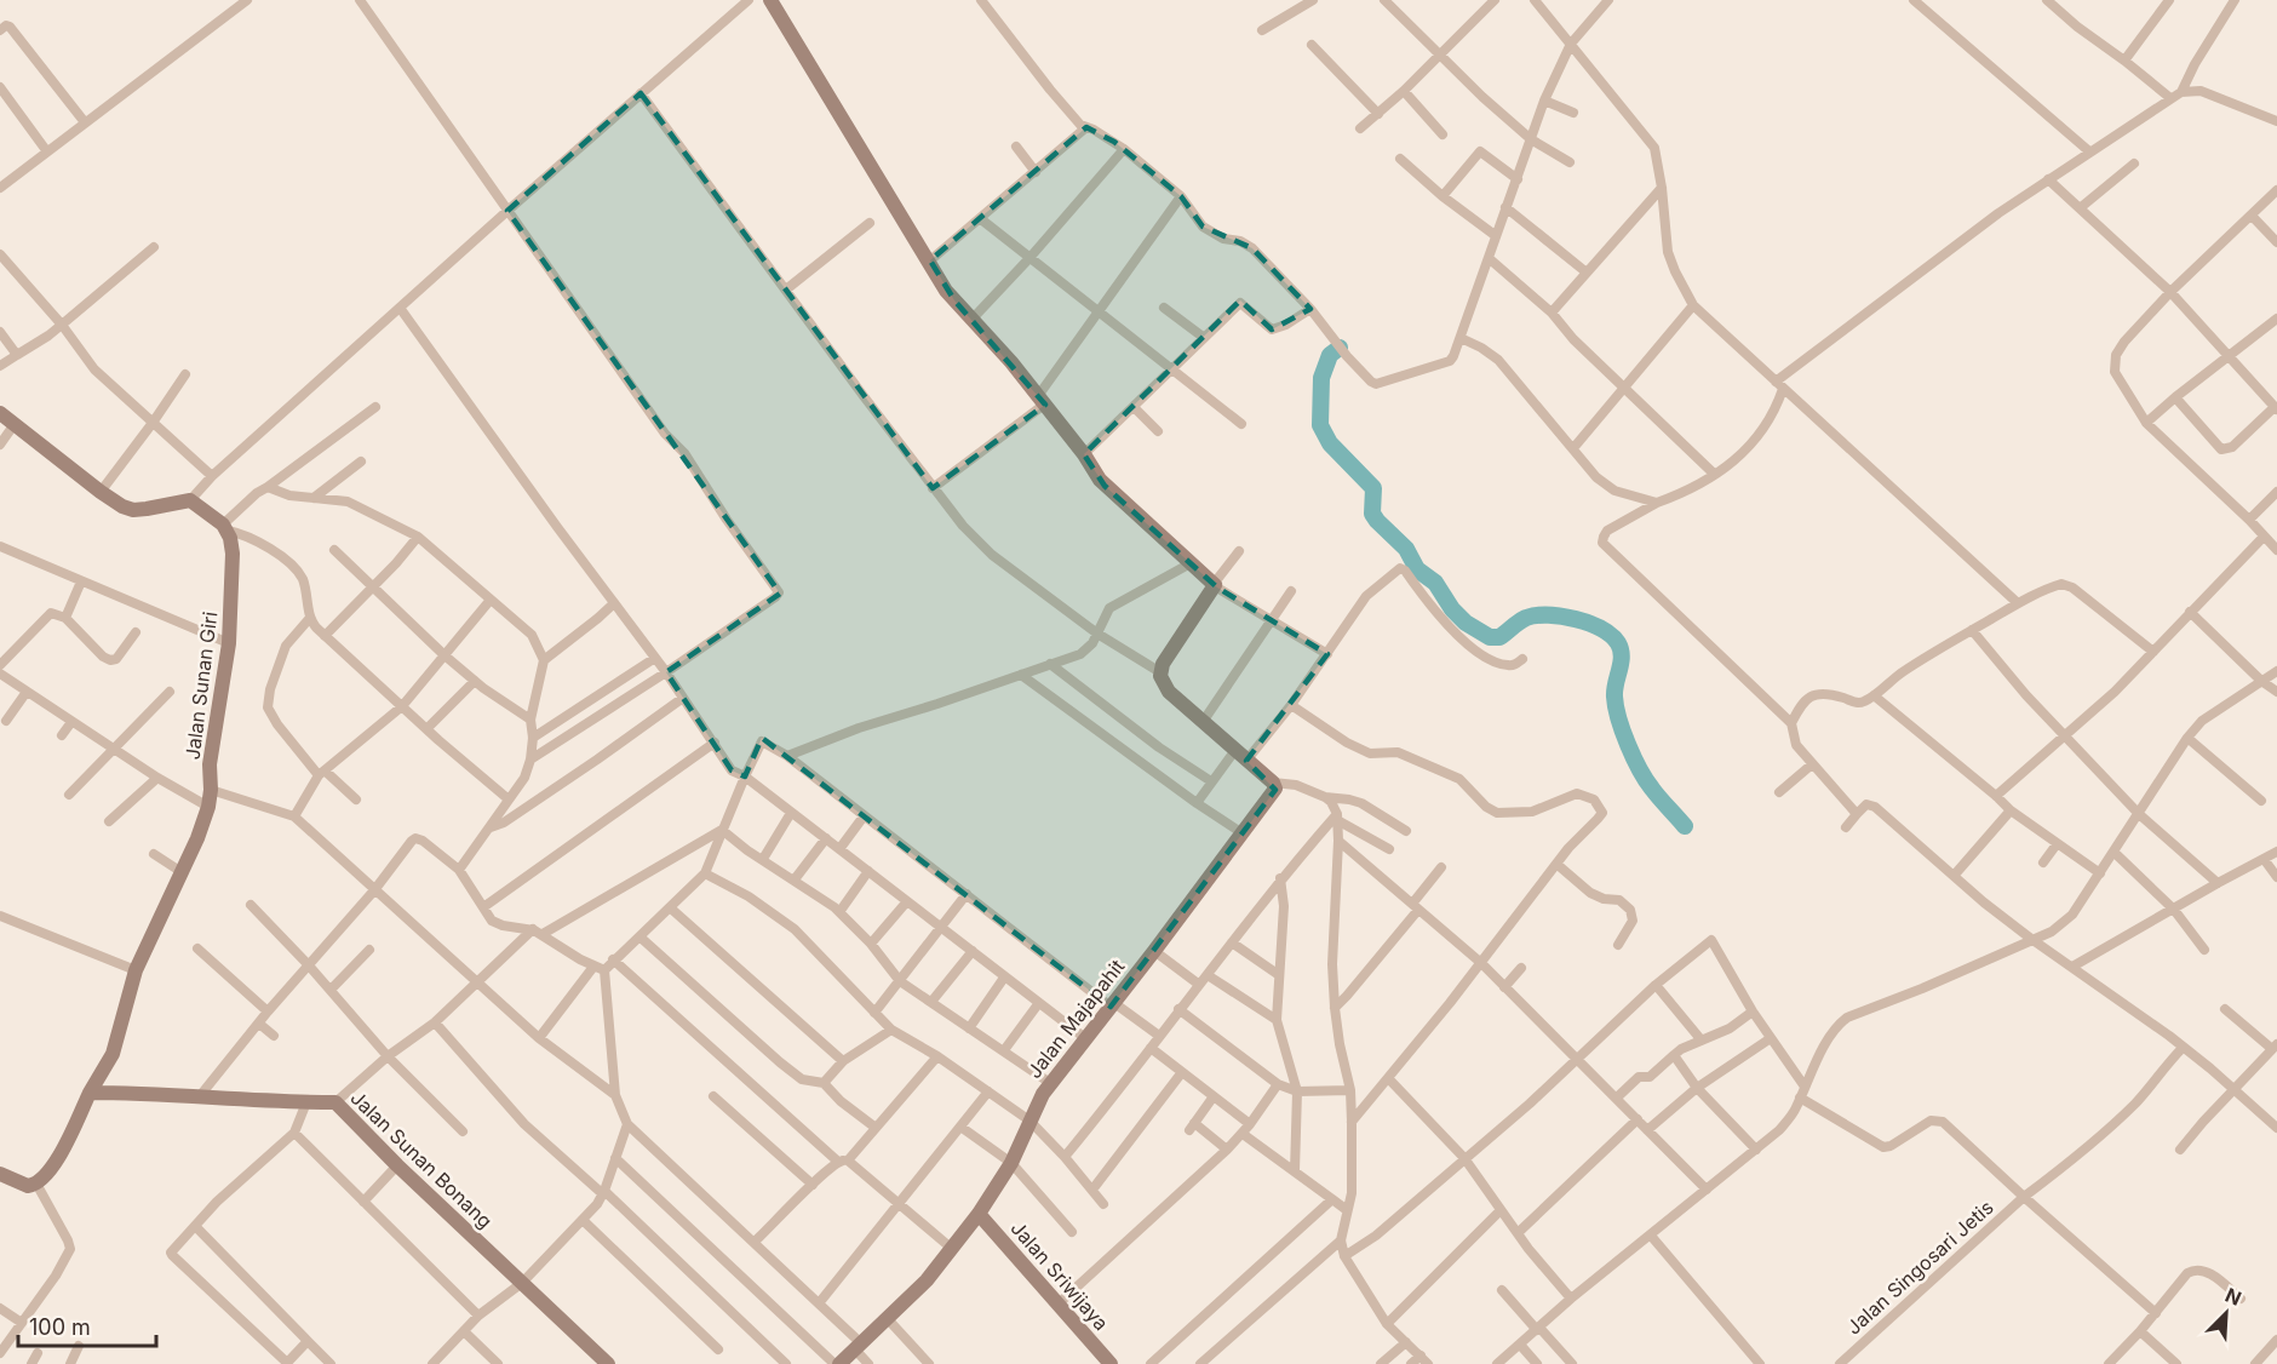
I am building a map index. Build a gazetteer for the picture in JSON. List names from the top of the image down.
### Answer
{
  "streets": {
    "street": [
      "Jalan Sunan Giri",
      "Jalan Majapahit",
      "Jalan Sunan Bonang",
      "Jalan Singosari Jetis",
      "Jalan Sriwijaya"
    ]
  },
  "crossings": [
    ["Jalan Sunan Giri", "Jalan Sunan Bonang"],
    ["Jalan Majapahit", "Jalan Sriwijaya"]
  ],
  "scale_bar": "100 m",
  "north": "top right"
}
